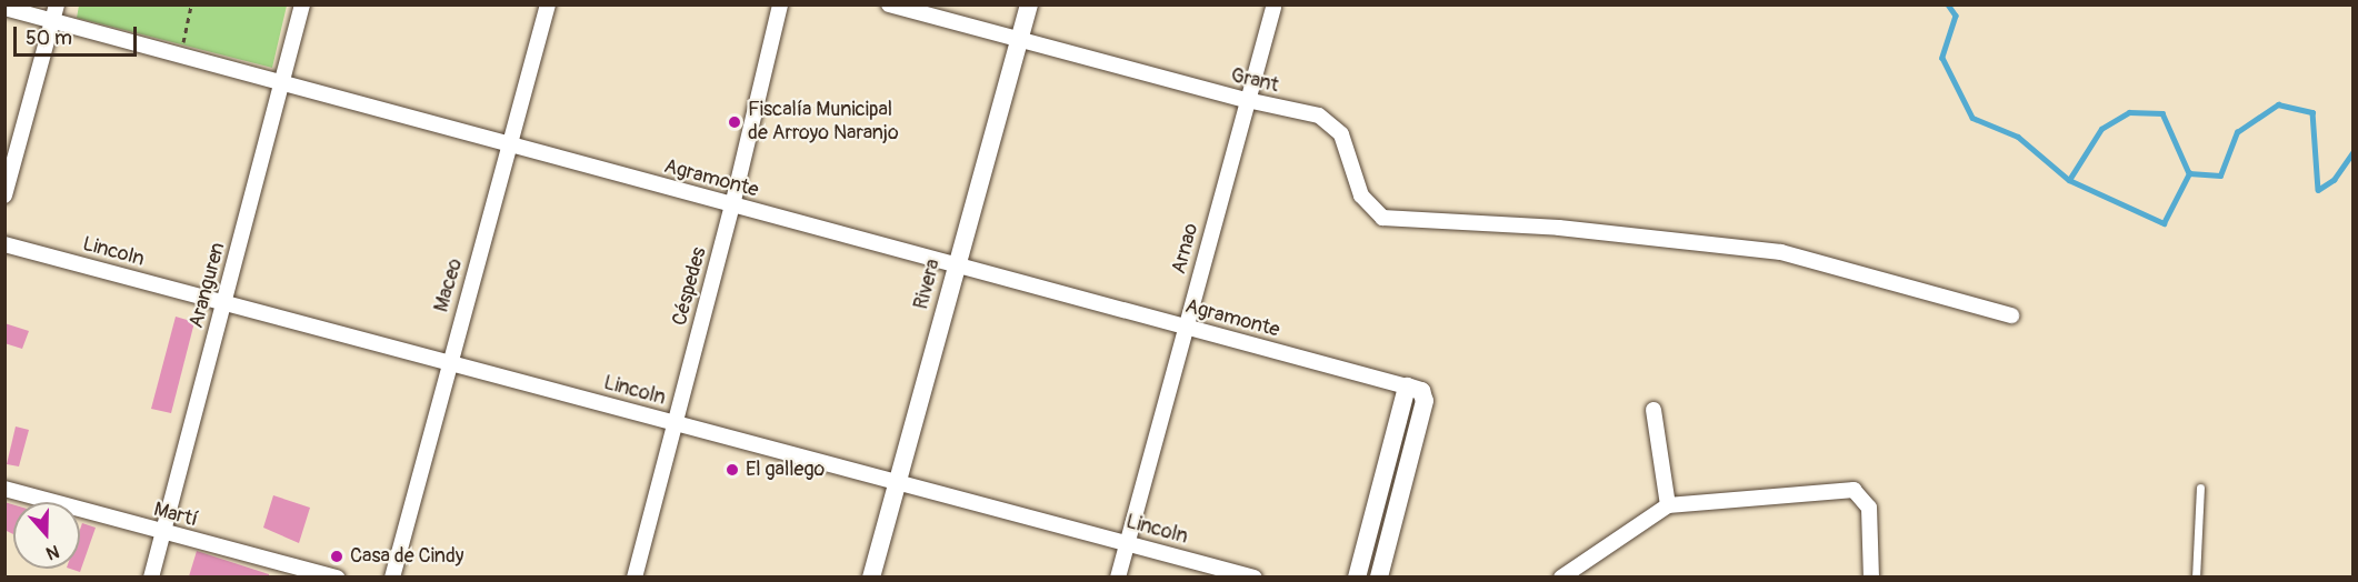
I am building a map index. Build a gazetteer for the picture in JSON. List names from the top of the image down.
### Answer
{
  "streets": {
    "street": [
      "Grant",
      "Agramonte",
      "Arnao",
      "Lincoln",
      "Rivera",
      "Aranguren",
      "Maceo",
      "Céspedes",
      "Martí"
    ]
  },
  "crossings": [
    ["Grant", "Arnao"],
    ["Grant", "Rivera"],
    ["Agramonte", "Arnao"],
    ["Agramonte", "Rivera"],
    ["Agramonte", "Aranguren"],
    ["Agramonte", "Maceo"],
    ["Agramonte", "Céspedes"],
    ["Arnao", "Lincoln"],
    ["Lincoln", "Rivera"],
    ["Lincoln", "Aranguren"],
    ["Lincoln", "Maceo"],
    ["Lincoln", "Céspedes"],
    ["Aranguren", "Martí"]
  ],
  "places": ["Fiscalía Municipal de Arroyo Naranjo", "El gallego", "Casa de Cindy"],
  "scale_bar": "50 m",
  "north": "bottom"
}
